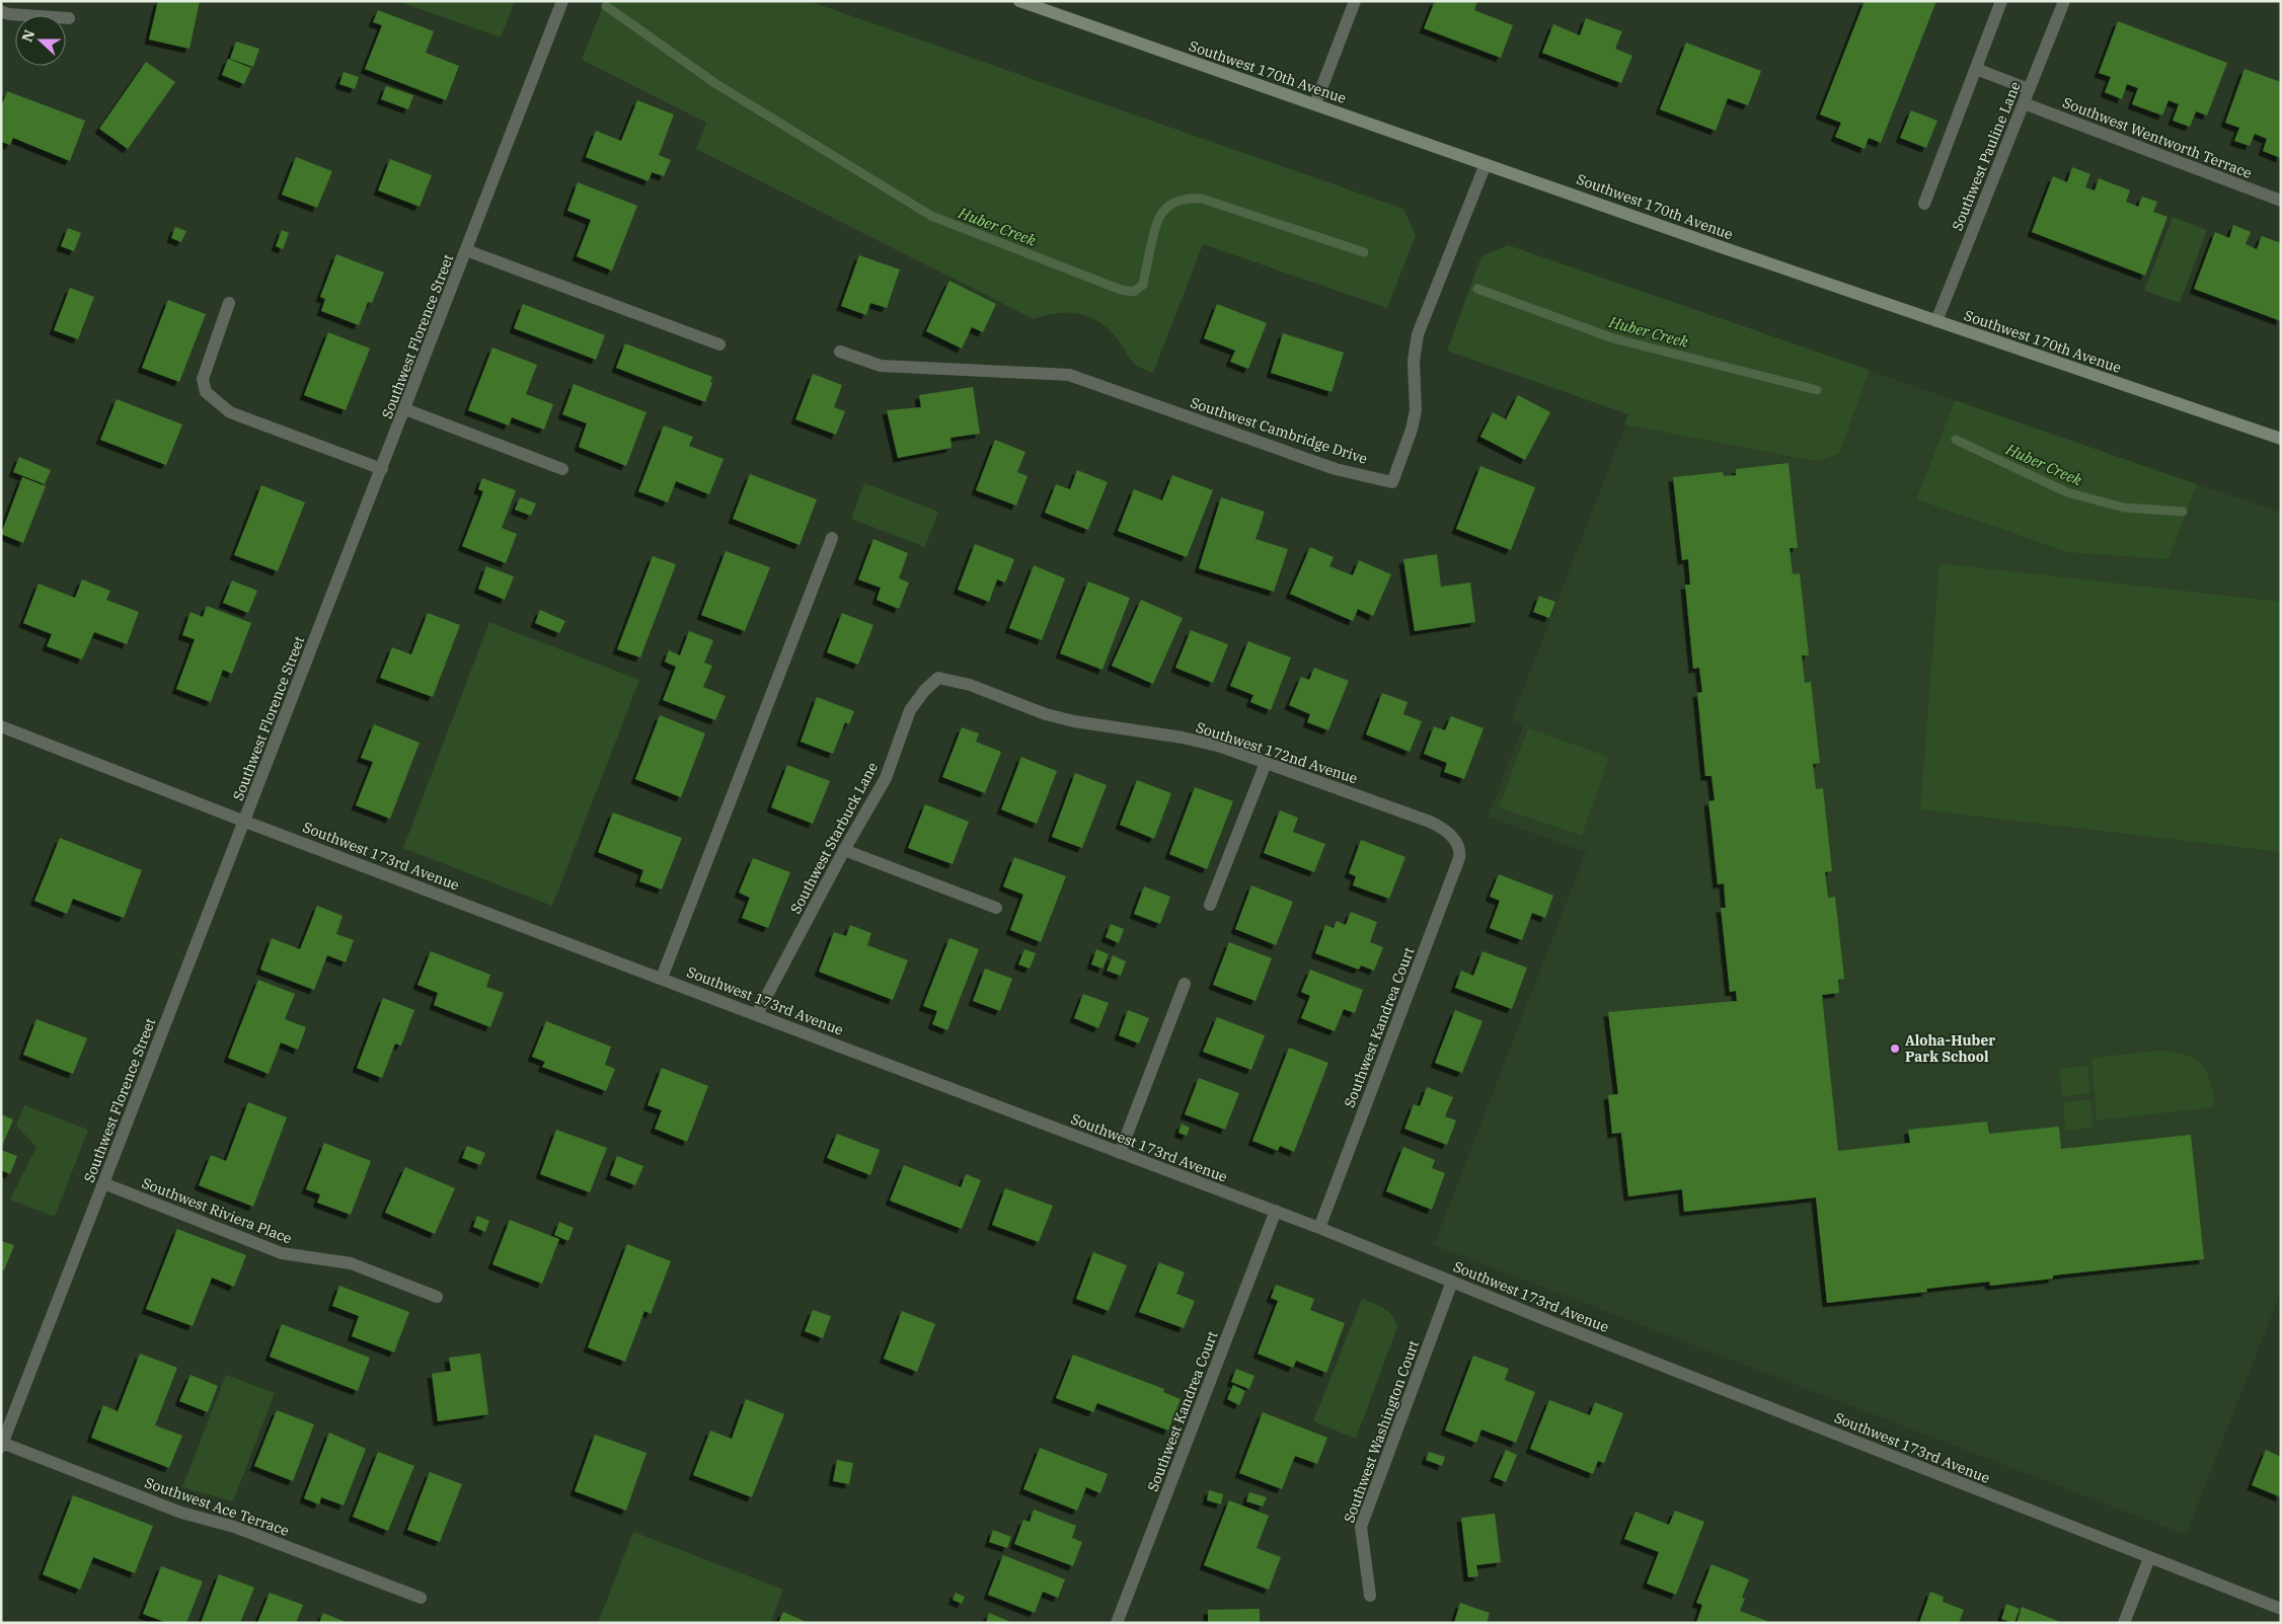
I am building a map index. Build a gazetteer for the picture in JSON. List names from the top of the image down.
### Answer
{
  "streets": {
    "main road": ["Southwest 170th Avenue"],
    "street": [
      "Southwest Wentworth Terrace",
      "Southwest Pauline Lane",
      "Southwest Florence Street",
      "Southwest Cambridge Drive",
      "Southwest 172nd Avenue",
      "Southwest Starbuck Lane",
      "Southwest 173rd Avenue",
      "Southwest Kandrea Court",
      "Southwest Riviera Place",
      "Southwest Washington Court",
      "Southwest Ace Terrace"
    ]
  },
  "crossings": [
    ["Southwest 170th Avenue", "Southwest Pauline Lane"],
    ["Southwest 170th Avenue", "Southwest Cambridge Drive"],
    ["Southwest Wentworth Terrace", "Southwest Pauline Lane"],
    ["Southwest Florence Street", "Southwest 173rd Avenue"],
    ["Southwest Florence Street", "Southwest Riviera Place"],
    ["Southwest Florence Street", "Southwest Ace Terrace"],
    ["Southwest 172nd Avenue", "Southwest Starbuck Lane"],
    ["Southwest 172nd Avenue", "Southwest Kandrea Court"],
    ["Southwest Starbuck Lane", "Southwest 173rd Avenue"],
    ["Southwest 173rd Avenue", "Southwest Kandrea Court"],
    ["Southwest 173rd Avenue", "Southwest Washington Court"]
  ],
  "water": ["Huber Creek"],
  "places": ["Aloha-Huber Park School"],
  "north": "left"
}
